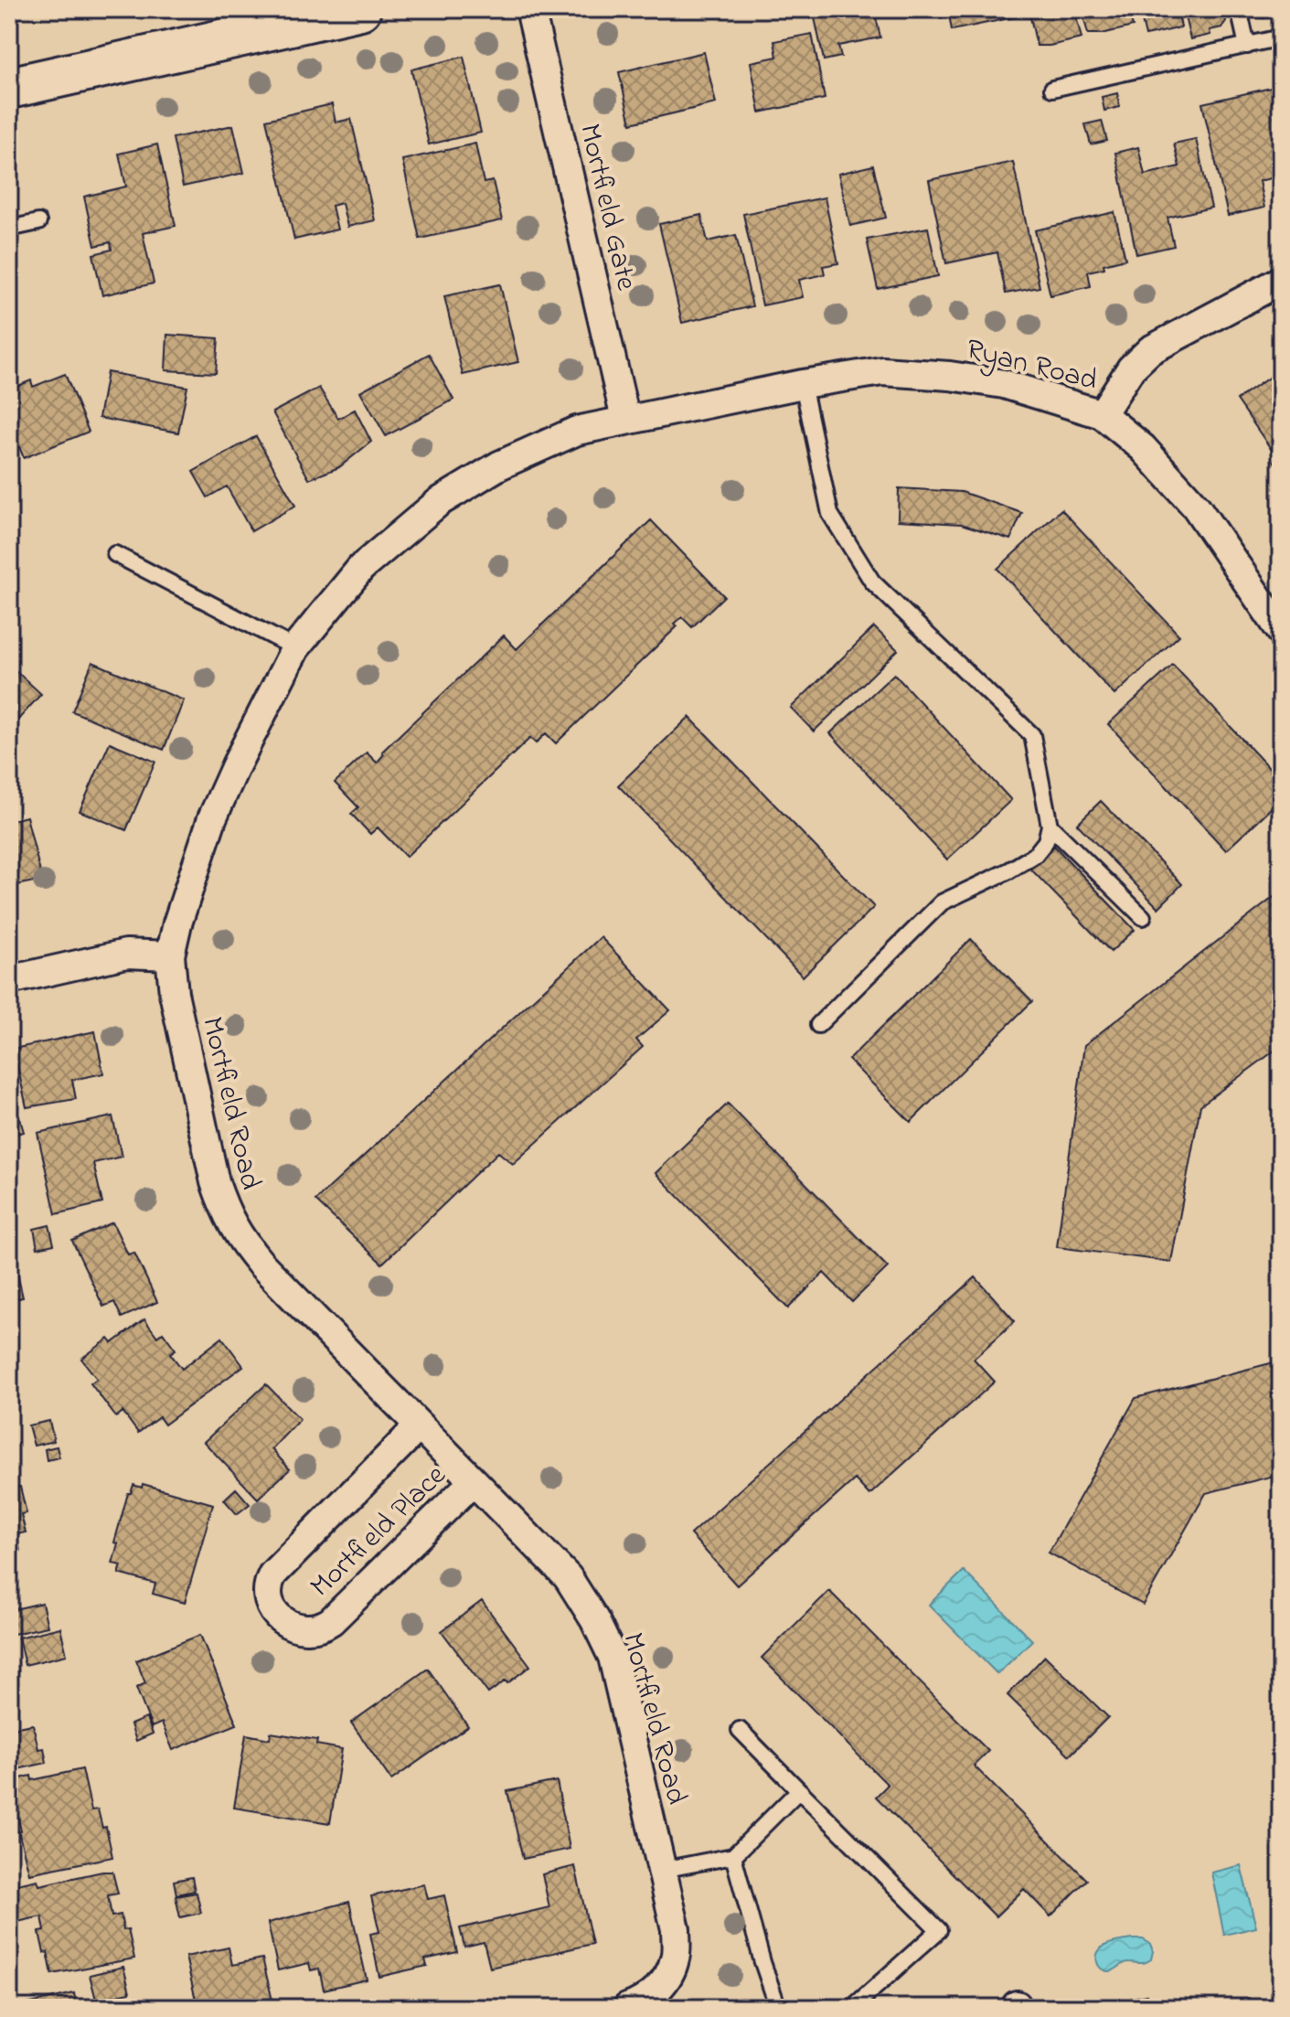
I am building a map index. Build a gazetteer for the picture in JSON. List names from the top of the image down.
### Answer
{
  "streets": {
    "street": [
      "Mortfield Gate",
      "Ryan Road",
      "Mortfield Road",
      "Mortfield Place"
    ]
  },
  "crossings": [
    ["Mortfield Gate", "Ryan Road"],
    ["Mortfield Gate", "Mortfield Road"],
    ["Ryan Road", "Mortfield Road"],
    ["Mortfield Road", "Mortfield Place"]
  ]
}
